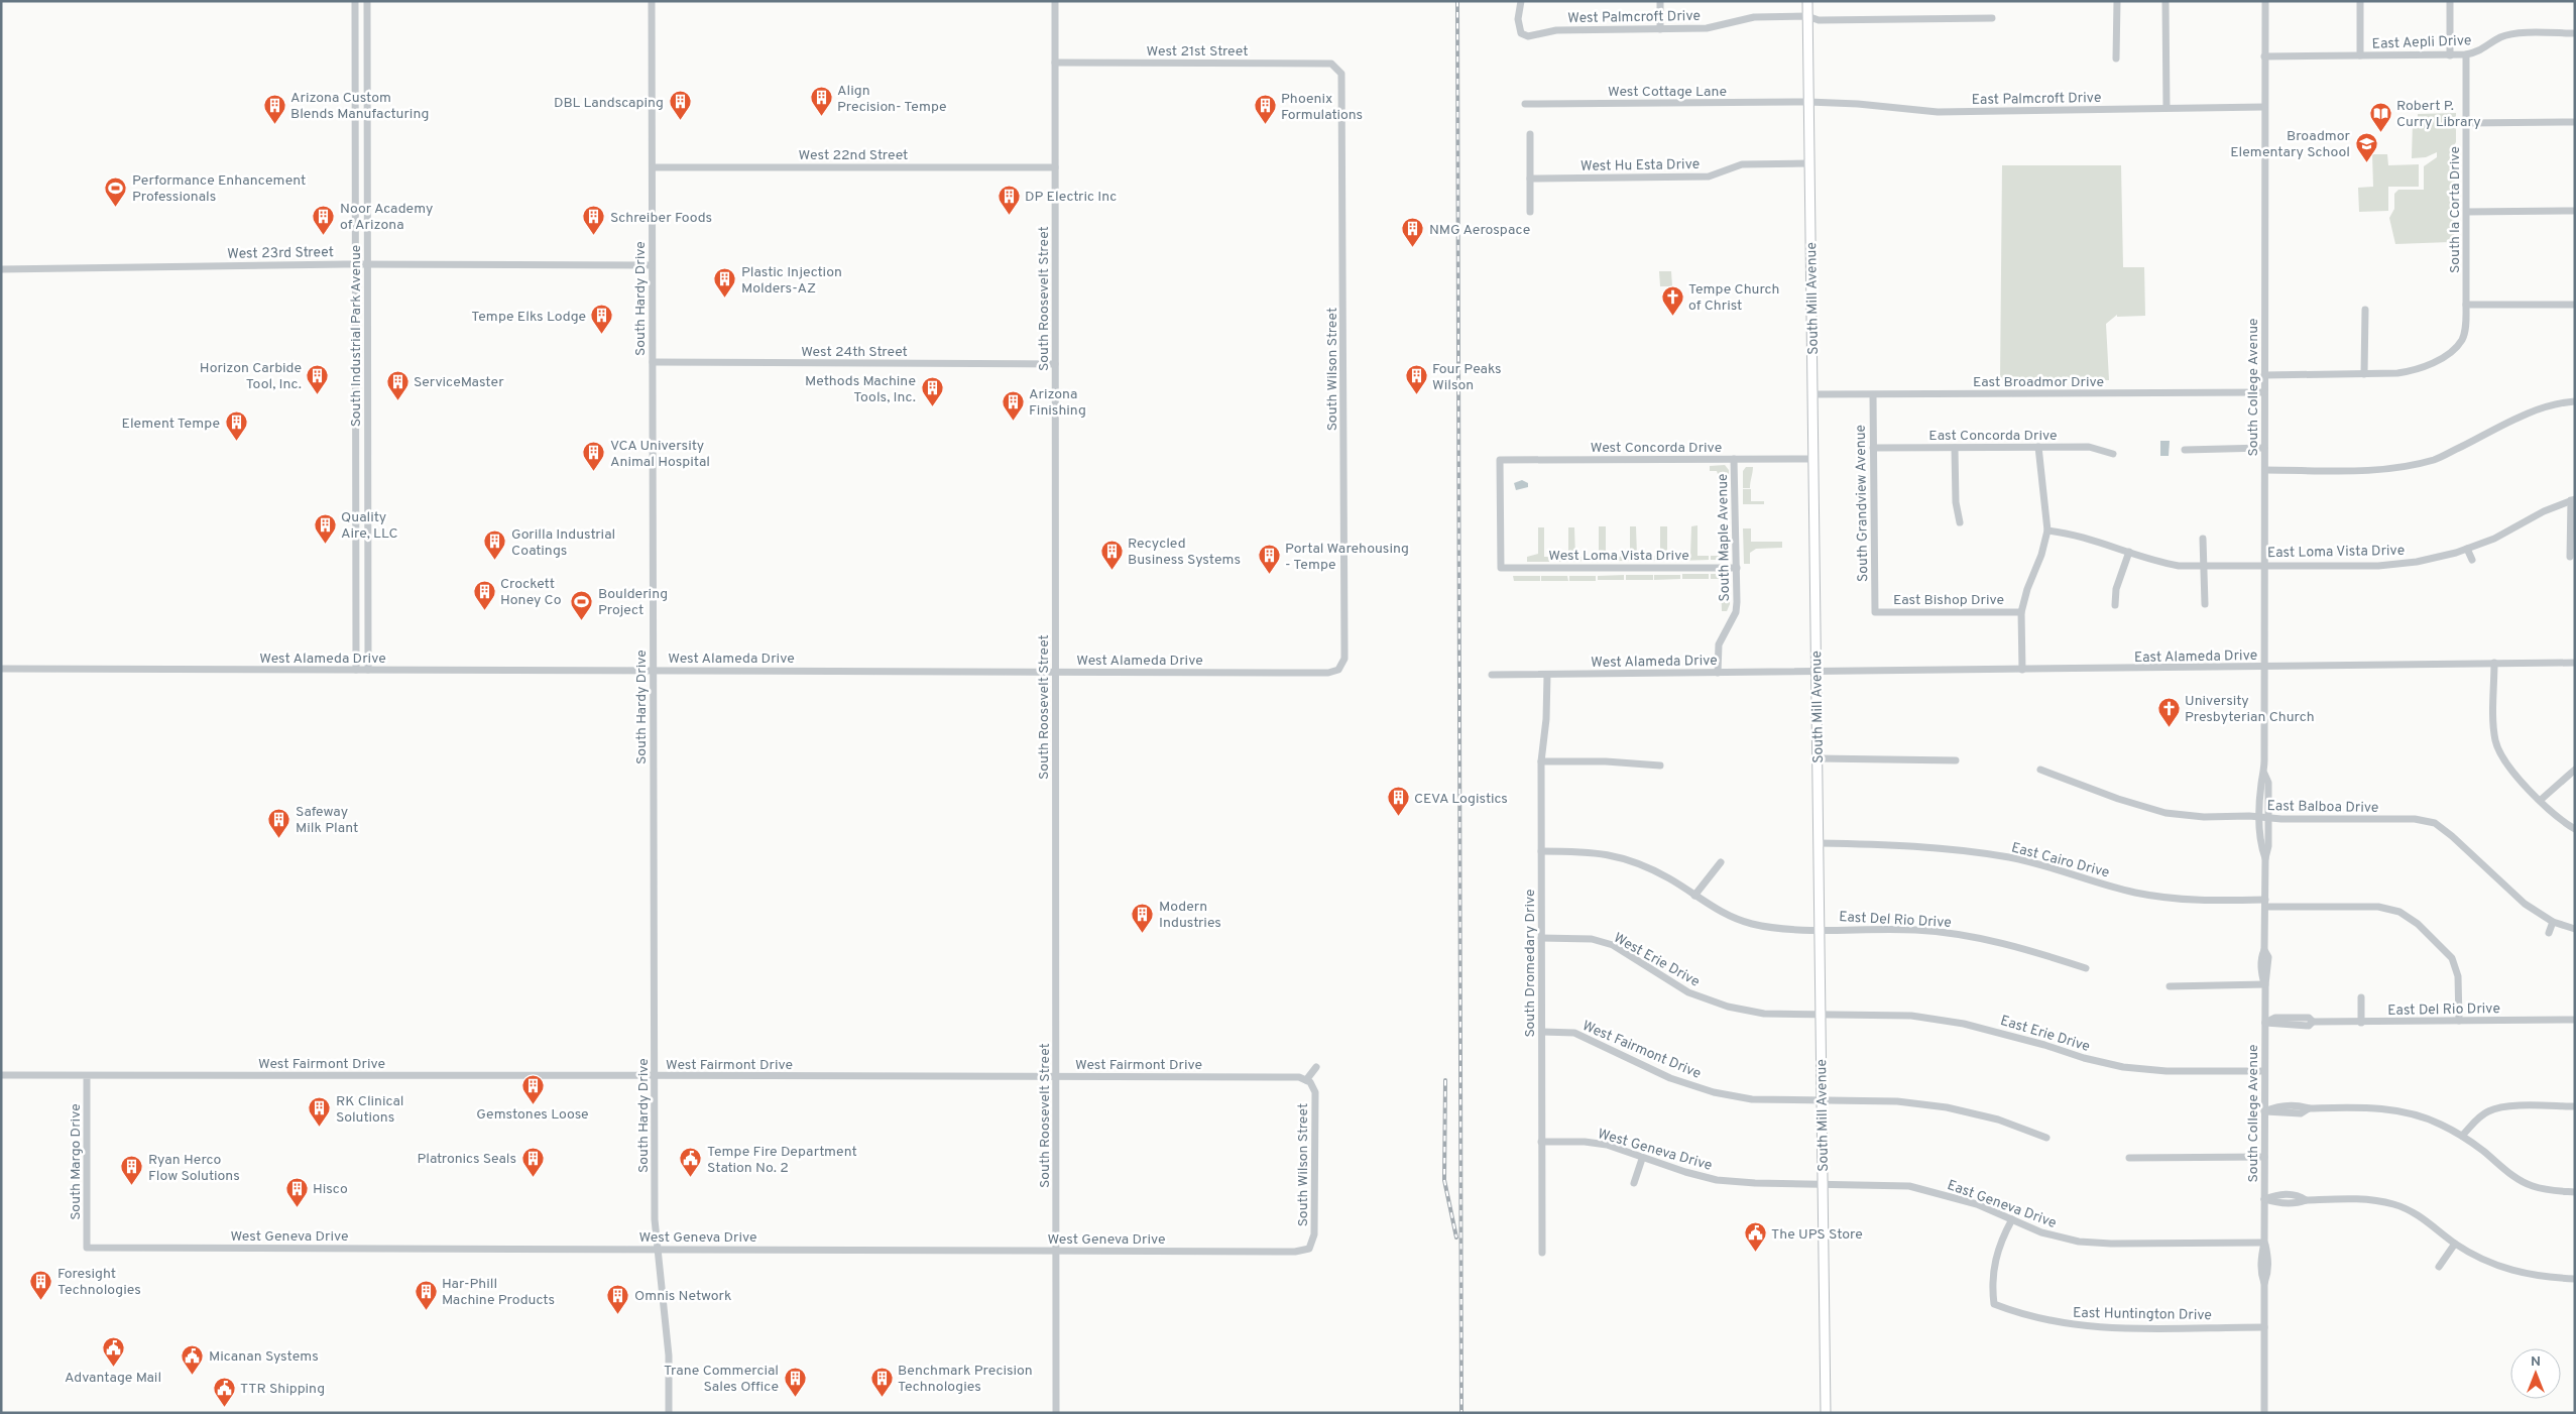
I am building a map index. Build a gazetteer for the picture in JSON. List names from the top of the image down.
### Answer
{
  "streets": {
    "main road": ["South Mill Avenue"],
    "street": [
      "West Palmcroft Drive",
      "East Aepli Drive",
      "West 21st Street",
      "West Cottage Lane",
      "East Palmcroft Drive",
      "West 22nd Street",
      "West Hu Esta Drive",
      "South la Corta Drive",
      "West 23rd Street",
      "South Hardy Drive",
      "South Roosevelt Street",
      "South Industrial Park Avenue",
      "West 24th Street",
      "South Wilson Street",
      "East Broadmor Drive",
      "South College Avenue",
      "East Concorda Drive",
      "West Concorda Drive",
      "South Grandview Avenue",
      "South Maple Avenue",
      "East Loma Vista Drive",
      "West Loma Vista Drive",
      "East Bishop Drive",
      "East Alameda Drive",
      "West Alameda Drive",
      "East Balboa Drive",
      "East Cairo Drive",
      "East Del Rio Drive",
      "West Erie Drive",
      "South Dromedary Drive",
      "East Erie Drive",
      "West Fairmont Drive",
      "West Geneva Drive",
      "South Margo Drive",
      "East Geneva Drive",
      "East Huntington Drive"
    ]
  },
  "crossings": [
    ["West Palmcroft Drive", "South Mill Avenue"],
    ["East Aepli Drive", "South la Corta Drive"],
    ["East Aepli Drive", "South College Avenue"],
    ["West 21st Street", "South Roosevelt Street"],
    ["West 21st Street", "South Wilson Street"],
    ["West Cottage Lane", "East Palmcroft Drive"],
    ["West Cottage Lane", "South Mill Avenue"],
    ["East Palmcroft Drive", "South Mill Avenue"],
    ["East Palmcroft Drive", "South College Avenue"],
    ["West 22nd Street", "South Hardy Drive"],
    ["West 22nd Street", "South Roosevelt Street"],
    ["West Hu Esta Drive", "South Mill Avenue"],
    ["West 23rd Street", "South Hardy Drive"],
    ["West 23rd Street", "South Industrial Park Avenue"],
    ["South Hardy Drive", "West 24th Street"],
    ["South Hardy Drive", "West Alameda Drive"],
    ["South Hardy Drive", "West Fairmont Drive"],
    ["South Hardy Drive", "West Geneva Drive"],
    ["South Roosevelt Street", "West 24th Street"],
    ["South Roosevelt Street", "West Alameda Drive"],
    ["South Roosevelt Street", "West Fairmont Drive"],
    ["South Roosevelt Street", "West Geneva Drive"],
    ["South Mill Avenue", "East Broadmor Drive"],
    ["South Mill Avenue", "West Concorda Drive"],
    ["South Mill Avenue", "East Alameda Drive"],
    ["South Mill Avenue", "West Alameda Drive"],
    ["South Mill Avenue", "East Cairo Drive"],
    ["South Mill Avenue", "East Del Rio Drive"],
    ["South Mill Avenue", "West Erie Drive"],
    ["South Mill Avenue", "East Erie Drive"],
    ["South Mill Avenue", "West Fairmont Drive"],
    ["South Mill Avenue", "West Geneva Drive"],
    ["South Mill Avenue", "East Geneva Drive"],
    ["South Industrial Park Avenue", "West Alameda Drive"],
    ["South Wilson Street", "West Alameda Drive"],
    ["South Wilson Street", "West Fairmont Drive"],
    ["South Wilson Street", "West Geneva Drive"],
    ["East Broadmor Drive", "South College Avenue"],
    ["East Broadmor Drive", "South Grandview Avenue"],
    ["South College Avenue", "East Loma Vista Drive"],
    ["South College Avenue", "East Alameda Drive"],
    ["South College Avenue", "East Balboa Drive"],
    ["South College Avenue", "East Cairo Drive"],
    ["South College Avenue", "East Del Rio Drive"],
    ["South College Avenue", "East Erie Drive"],
    ["South College Avenue", "East Geneva Drive"],
    ["South College Avenue", "East Huntington Drive"],
    ["East Concorda Drive", "South Grandview Avenue"],
    ["West Concorda Drive", "South Maple Avenue"],
    ["West Concorda Drive", "West Loma Vista Drive"],
    ["South Grandview Avenue", "East Bishop Drive"],
    ["South Maple Avenue", "West Loma Vista Drive"],
    ["South Maple Avenue", "West Alameda Drive"],
    ["East Alameda Drive", "West Alameda Drive"],
    ["West Alameda Drive", "South Dromedary Drive"],
    ["East Cairo Drive", "East Del Rio Drive"],
    ["East Del Rio Drive", "South Dromedary Drive"],
    ["West Erie Drive", "South Dromedary Drive"],
    ["West Erie Drive", "East Erie Drive"],
    ["South Dromedary Drive", "West Fairmont Drive"],
    ["South Dromedary Drive", "West Geneva Drive"],
    ["West Fairmont Drive", "South Margo Drive"],
    ["West Geneva Drive", "South Margo Drive"],
    ["West Geneva Drive", "East Geneva Drive"],
    ["East Geneva Drive", "East Huntington Drive"]
  ],
  "places": {
    "building": [
      "Align Precision- Tempe",
      "DBL Landscaping",
      "Arizona Custom Blends Manufacturing",
      "Phoenix Formulations",
      "DP Electric Inc",
      "Noor Academy of Arizona",
      "Schreiber Foods",
      "NMG Aerospace",
      "Plastic Injection Molders-AZ",
      "Tempe Elks Lodge",
      "Horizon Carbide Tool, Inc.",
      "Four Peaks Wilson",
      "ServiceMaster",
      "Methods Machine Tools, Inc.",
      "Arizona Finishing",
      "Element Tempe",
      "VCA University Animal Hospital",
      "Quality Aire, LLC",
      "Gorilla Industrial Coatings",
      "Recycled Business Systems",
      "Portal Warehousing - Tempe",
      "Crockett Honey Co",
      "CEVA Logistics",
      "Safeway Milk Plant",
      "Modern Industries",
      "Gemstones Loose",
      "RK Clinical Solutions",
      "Platronics Seals",
      "Ryan Herco Flow Solutions",
      "Hisco",
      "Foresight Technologies",
      "Har-Phill Machine Products",
      "Omnis Network",
      "Trane Commercial Sales Office",
      "Benchmark Precision Technologies"
    ],
    "library": ["Robert P. Curry Library"],
    "school or university": ["Broadmor Elementary School"],
    "sports": ["Performance Enhancement Professionals", "Bouldering Project"],
    "church": ["Tempe Church of Christ", "University Presbyterian Church"],
    "public building": [
      "Tempe Fire Department Station No. 2",
      "The UPS Store",
      "Advantage Mail",
      "Micanan Systems",
      "TTR Shipping"
    ]
  },
  "north": "top"
}
